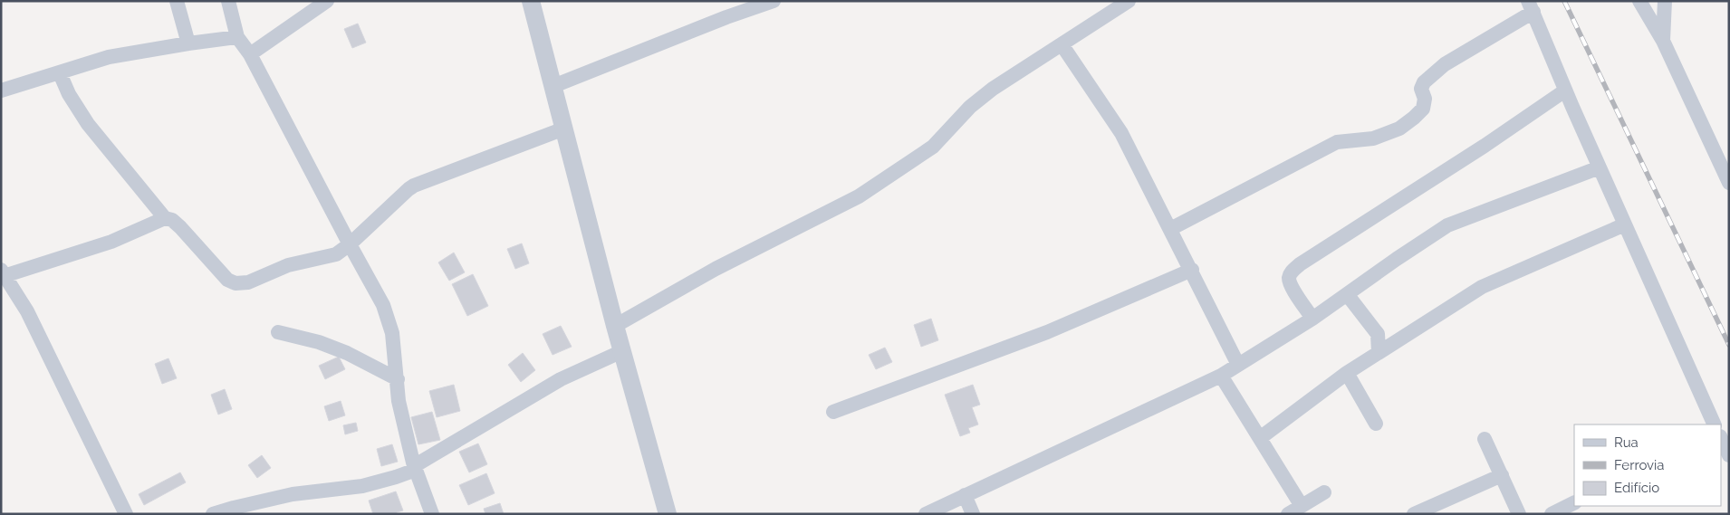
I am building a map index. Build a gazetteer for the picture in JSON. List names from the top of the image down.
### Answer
{
  "legend": ["Rua", "Ferrovia", "Edifício"]
}
